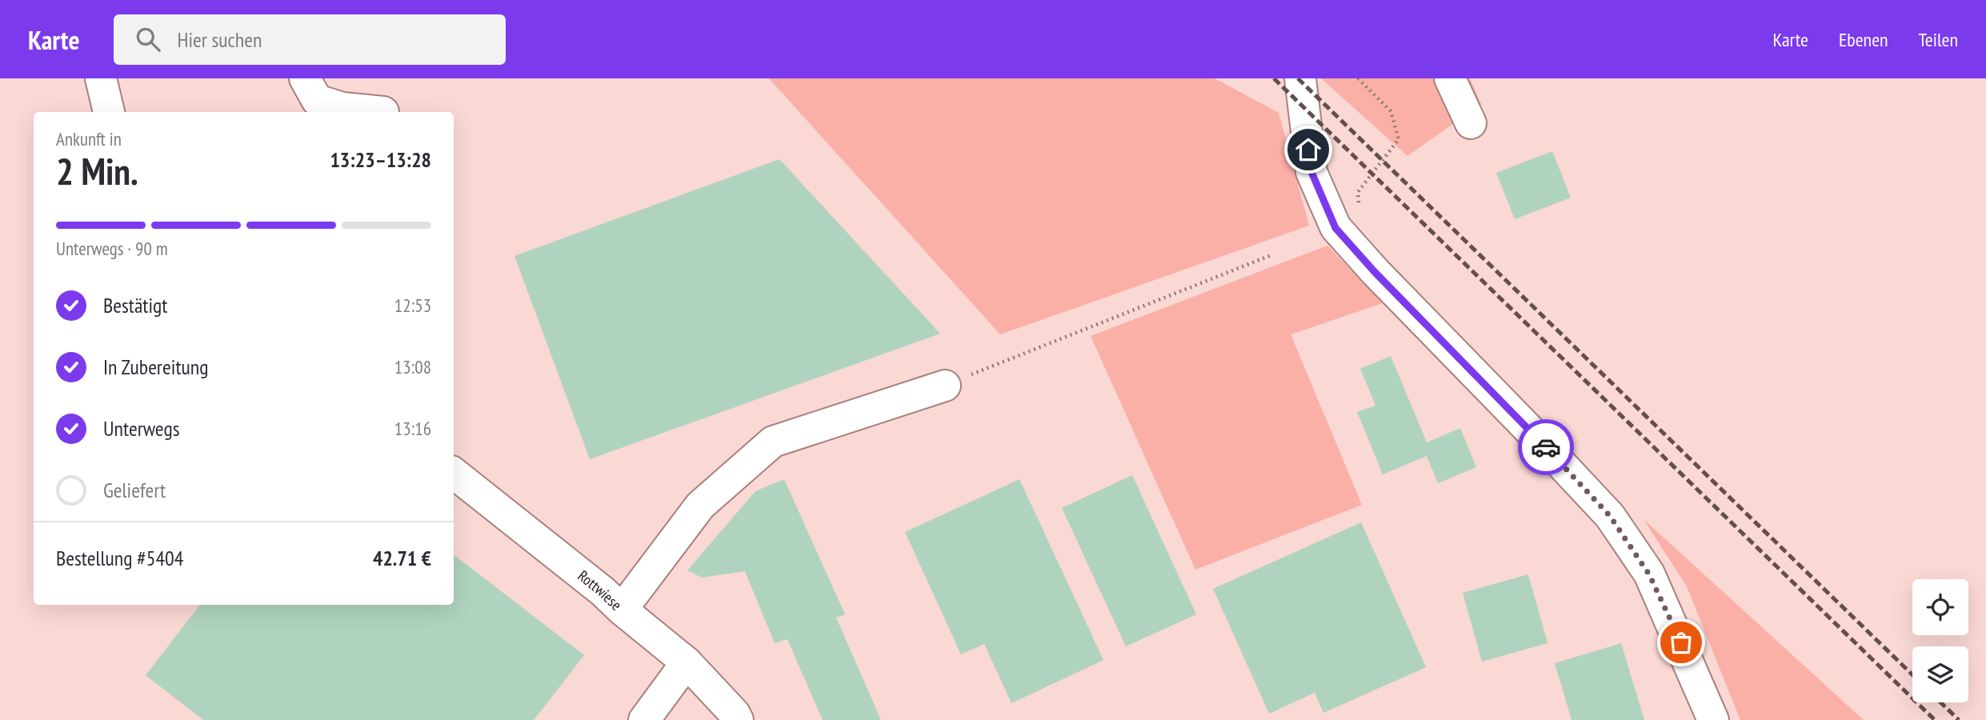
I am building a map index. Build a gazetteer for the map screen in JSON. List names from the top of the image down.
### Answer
{
  "streets": {
    "main road": ["Rottwiese"]
  },
  "page": {
    "header": "Karte",
    "search": "Hier suchen",
    "nav": ["Karte", "Ebenen", "Teilen"],
    "heading": ["2 Min.", "Ankunft in", "13:23–13:28"],
    "panel": ["Bestellung #5404", "42.71 €"],
    "bar": "Unterwegs · 90 m",
    "list": [
      ["Bestätigt", "12:53"],
      ["In Zubereitung", "13:08"],
      ["Unterwegs", "13:16"],
      "Geliefert"
    ]
  }
}
